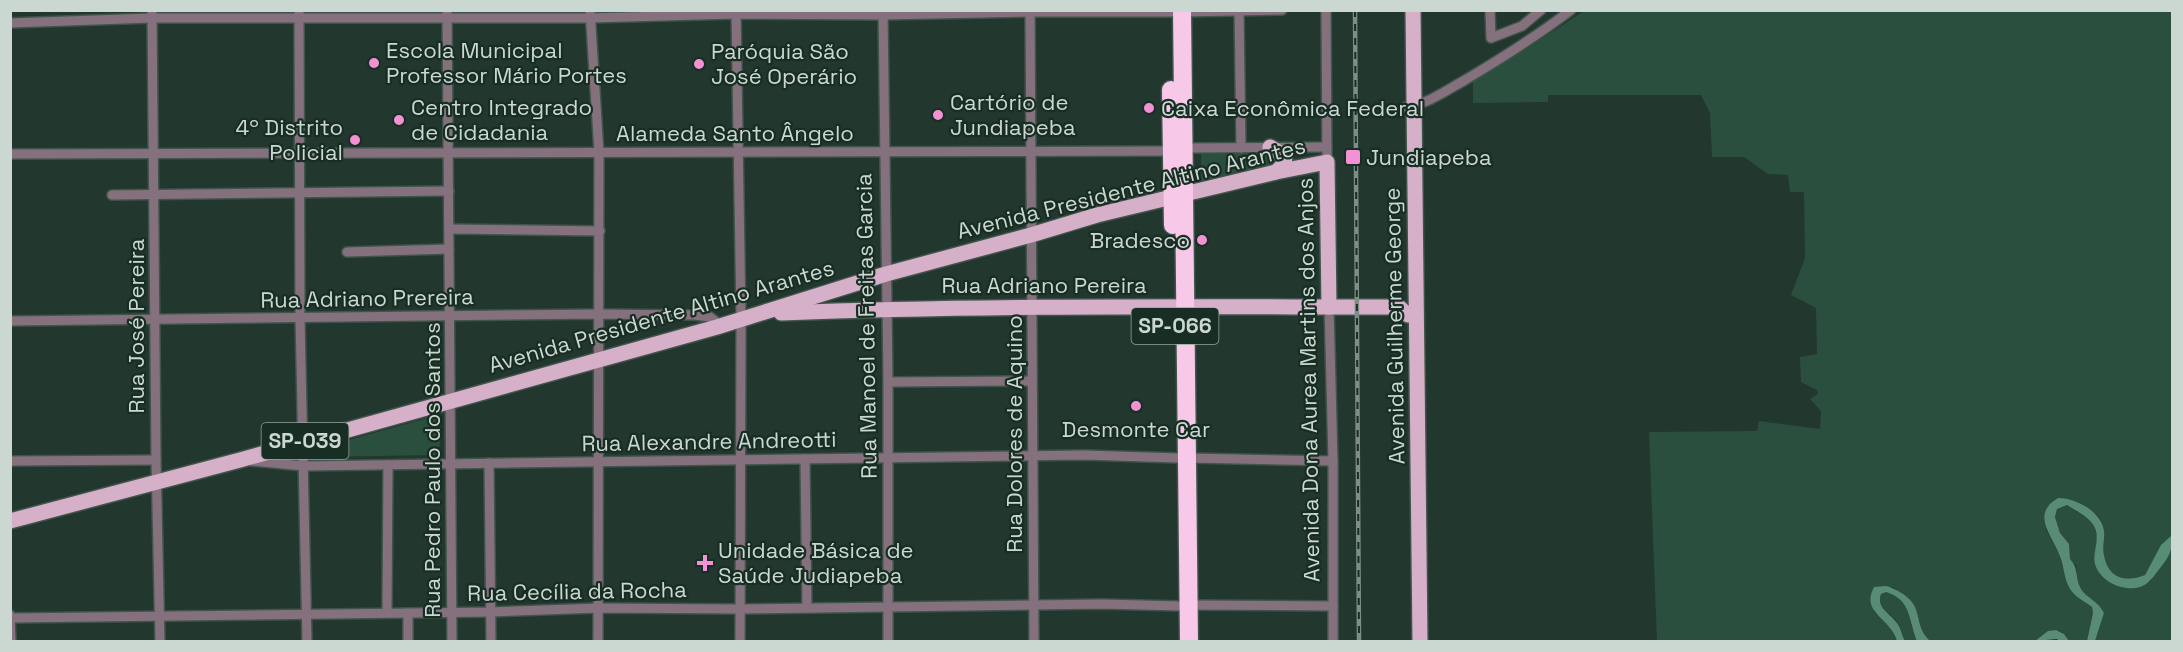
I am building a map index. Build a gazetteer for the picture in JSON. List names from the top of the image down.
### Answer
{
  "streets": {
    "highway": ["SP-066"],
    "main road": [
      "Avenida Presidente Altino Arantes",
      "Rua Adriano Pereira",
      "Avenida Guilherme George",
      "Avenida Dona Aurea Martins dos Anjos",
      "SP-039"
    ],
    "street": [
      "Alameda Santo Ângelo",
      "Rua Adriano Prereira",
      "Rua José Pereira",
      "Rua Manoel de Freitas Garcia",
      "Rua Dolores de Aquino",
      "Rua Alexandre Andreotti",
      "Rua Pedro Paulo dos Santos",
      "Rua Cecília da Rocha"
    ]
  },
  "crossings": [
    ["Alameda Santo Ângelo", "Avenida Presidente Altino Arantes"],
    ["Alameda Santo Ângelo", "Rua José Pereira"],
    ["Alameda Santo Ângelo", "Rua Manoel de Freitas Garcia"],
    ["Alameda Santo Ângelo", "SP-066"],
    ["Alameda Santo Ângelo", "Avenida Dona Aurea Martins dos Anjos"],
    ["Alameda Santo Ângelo", "Rua Dolores de Aquino"],
    ["Alameda Santo Ângelo", "Rua Pedro Paulo dos Santos"],
    ["Avenida Presidente Altino Arantes", "Rua Adriano Pereira"],
    ["Avenida Presidente Altino Arantes", "Rua Adriano Prereira"],
    ["Avenida Presidente Altino Arantes", "Rua José Pereira"],
    ["Avenida Presidente Altino Arantes", "Rua Manoel de Freitas Garcia"],
    ["Avenida Presidente Altino Arantes", "SP-066"],
    ["Avenida Presidente Altino Arantes", "Avenida Dona Aurea Martins dos Anjos"],
    ["Avenida Presidente Altino Arantes", "Rua Dolores de Aquino"],
    ["Avenida Presidente Altino Arantes", "Rua Alexandre Andreotti"],
    ["Avenida Presidente Altino Arantes", "Rua Pedro Paulo dos Santos"],
    ["Rua Adriano Pereira", "Rua Manoel de Freitas Garcia"],
    ["Rua Adriano Pereira", "SP-066"],
    ["Rua Adriano Pereira", "Avenida Guilherme George"],
    ["Rua Adriano Pereira", "Avenida Dona Aurea Martins dos Anjos"],
    ["Rua Adriano Pereira", "Rua Dolores de Aquino"],
    ["Rua Adriano Prereira", "Rua José Pereira"],
    ["Rua Adriano Prereira", "Rua Pedro Paulo dos Santos"],
    ["Rua José Pereira", "Rua Cecília da Rocha"],
    ["Rua Manoel de Freitas Garcia", "Rua Alexandre Andreotti"],
    ["Rua Manoel de Freitas Garcia", "Rua Cecília da Rocha"],
    ["SP-066", "Rua Alexandre Andreotti"],
    ["SP-066", "Rua Cecília da Rocha"],
    ["Avenida Dona Aurea Martins dos Anjos", "Rua Alexandre Andreotti"],
    ["Avenida Dona Aurea Martins dos Anjos", "Rua Cecília da Rocha"],
    ["Rua Dolores de Aquino", "Rua Alexandre Andreotti"],
    ["Rua Dolores de Aquino", "Rua Cecília da Rocha"],
    ["Rua Alexandre Andreotti", "Rua Pedro Paulo dos Santos"],
    ["Rua Pedro Paulo dos Santos", "Rua Cecília da Rocha"]
  ],
  "places": {
    "other": [
      "Escola Municipal Professor Mário Portes",
      "Paróquia São José Operário",
      "Caixa Econômica Federal",
      "Cartório de Jundiapeba",
      "Centro Integrado de Cidadania",
      "4º Distrito Policial",
      "Bradesco",
      "Desmonte Car"
    ],
    "transit": ["Jundiapeba"],
    "health": ["Unidade Básica de Saúde Judiapeba"]
  }
}
